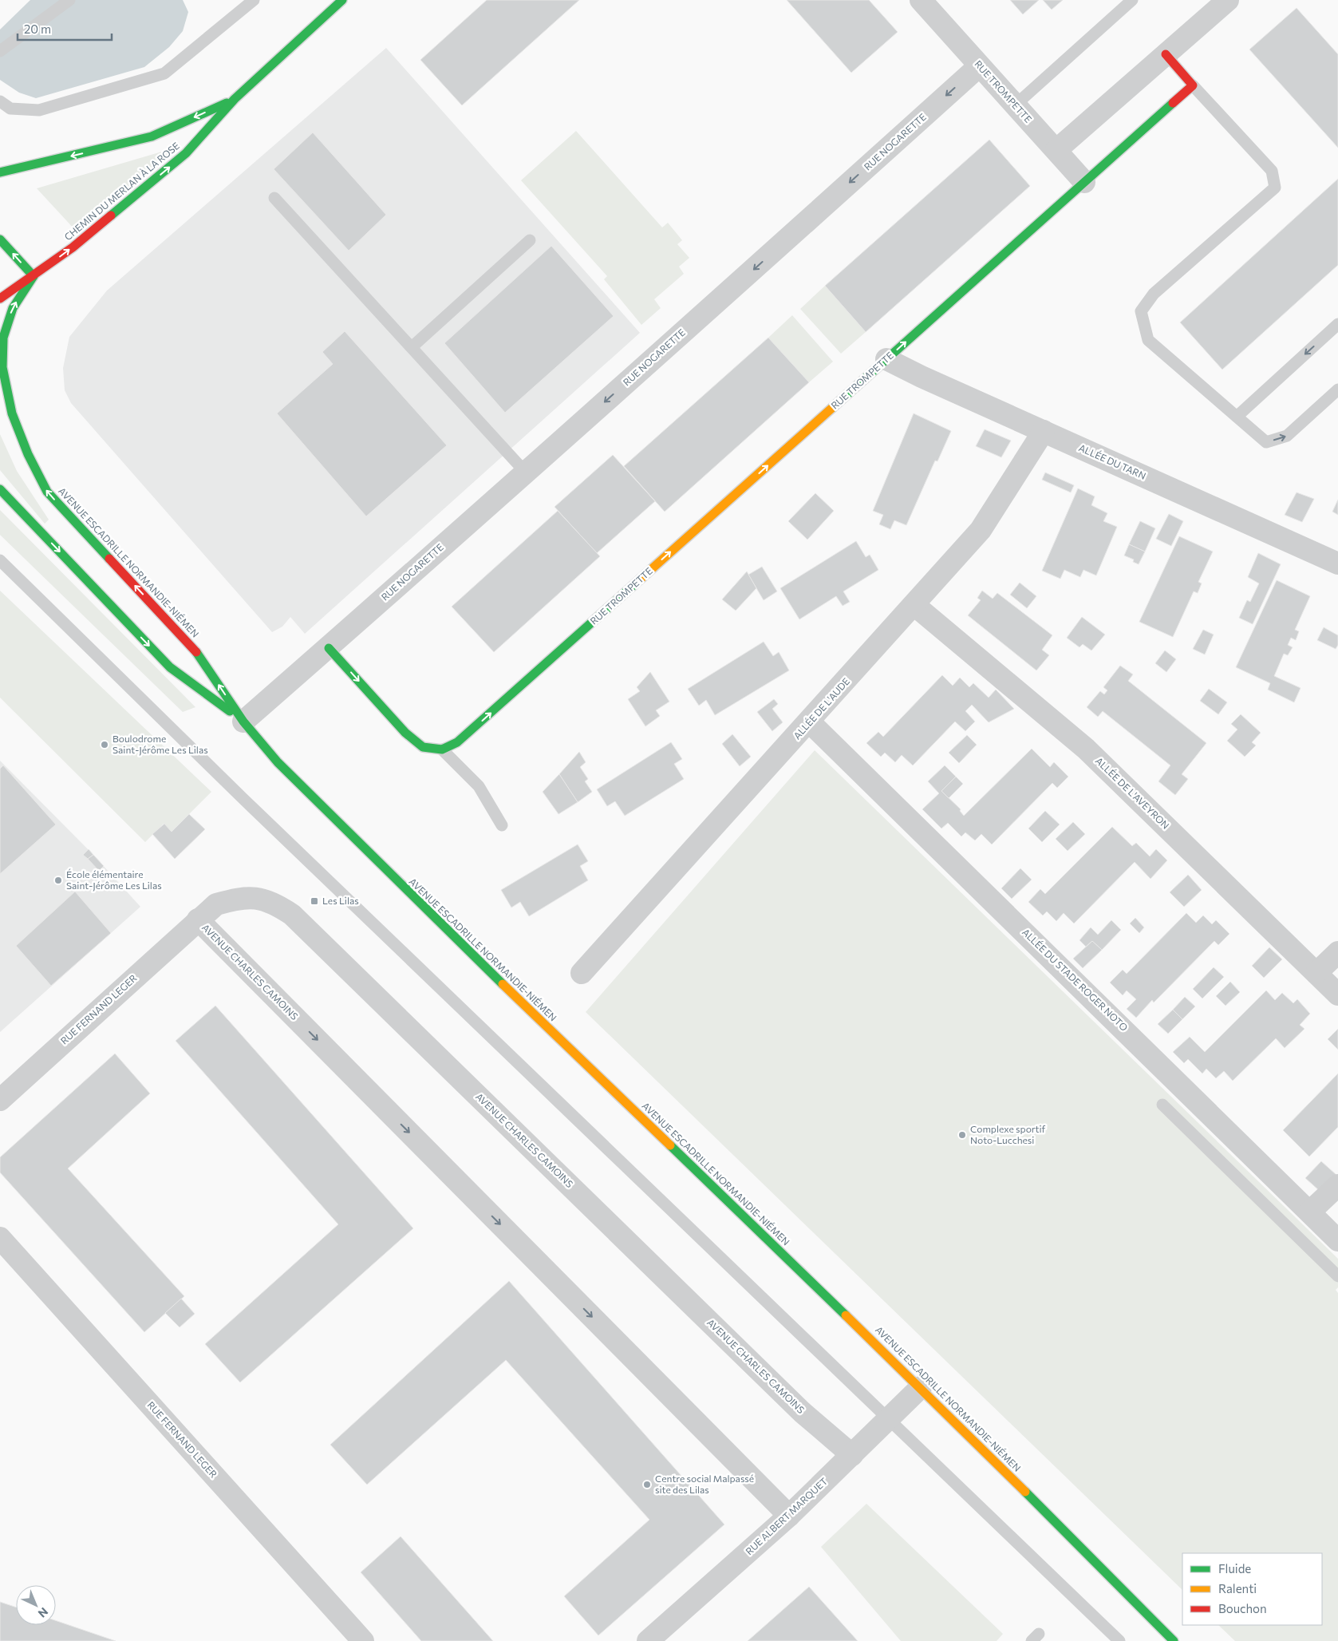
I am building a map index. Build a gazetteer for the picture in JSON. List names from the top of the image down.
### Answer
{
  "streets": {
    "street": [
      "RUE TROMPETTE",
      "RUE NOGARETTE",
      "CHEMIN DU MERLAN À LA ROSE",
      "ALLÉE DU TARN",
      "AVENUE ESCADRILLE NORMANDIE-NIÉMEN",
      "ALLÉE DE L'AUDE",
      "ALLÉE DE L'AVEYRON",
      "AVENUE CHARLES CAMOINS",
      "ALLÉE DU STADE ROGER NOTO",
      "RUE FERNAND LEGER",
      "RUE ALBERT MARQUET"
    ]
  },
  "crossings": [
    ["RUE TROMPETTE", "RUE NOGARETTE"],
    ["RUE TROMPETTE", "ALLÉE DU TARN"],
    ["RUE NOGARETTE", "AVENUE ESCADRILLE NORMANDIE-NIÉMEN"],
    ["CHEMIN DU MERLAN À LA ROSE", "AVENUE ESCADRILLE NORMANDIE-NIÉMEN"],
    ["ALLÉE DU TARN", "ALLÉE DE L'AUDE"],
    ["AVENUE ESCADRILLE NORMANDIE-NIÉMEN", "RUE ALBERT MARQUET"],
    ["ALLÉE DE L'AUDE", "ALLÉE DE L'AVEYRON"],
    ["ALLÉE DE L'AUDE", "ALLÉE DU STADE ROGER NOTO"],
    ["AVENUE CHARLES CAMOINS", "RUE FERNAND LEGER"],
    ["AVENUE CHARLES CAMOINS", "RUE ALBERT MARQUET"]
  ],
  "one_way": ["RUE TROMPETTE", "RUE NOGARETTE"],
  "places": {
    "other": [
      "Boulodrome Saint-Jérôme Les Lilas",
      "École élémentaire Saint-Jérôme Les Lilas",
      "Complexe sportif Noto-Lucchesi",
      "Centre social Malpassé site des Lilas"
    ],
    "transit": ["Les Lilas"]
  },
  "legend": ["Fluide", "Ralenti", "Bouchon"],
  "scale_bar": "20 m",
  "north": "bottom right"
}
